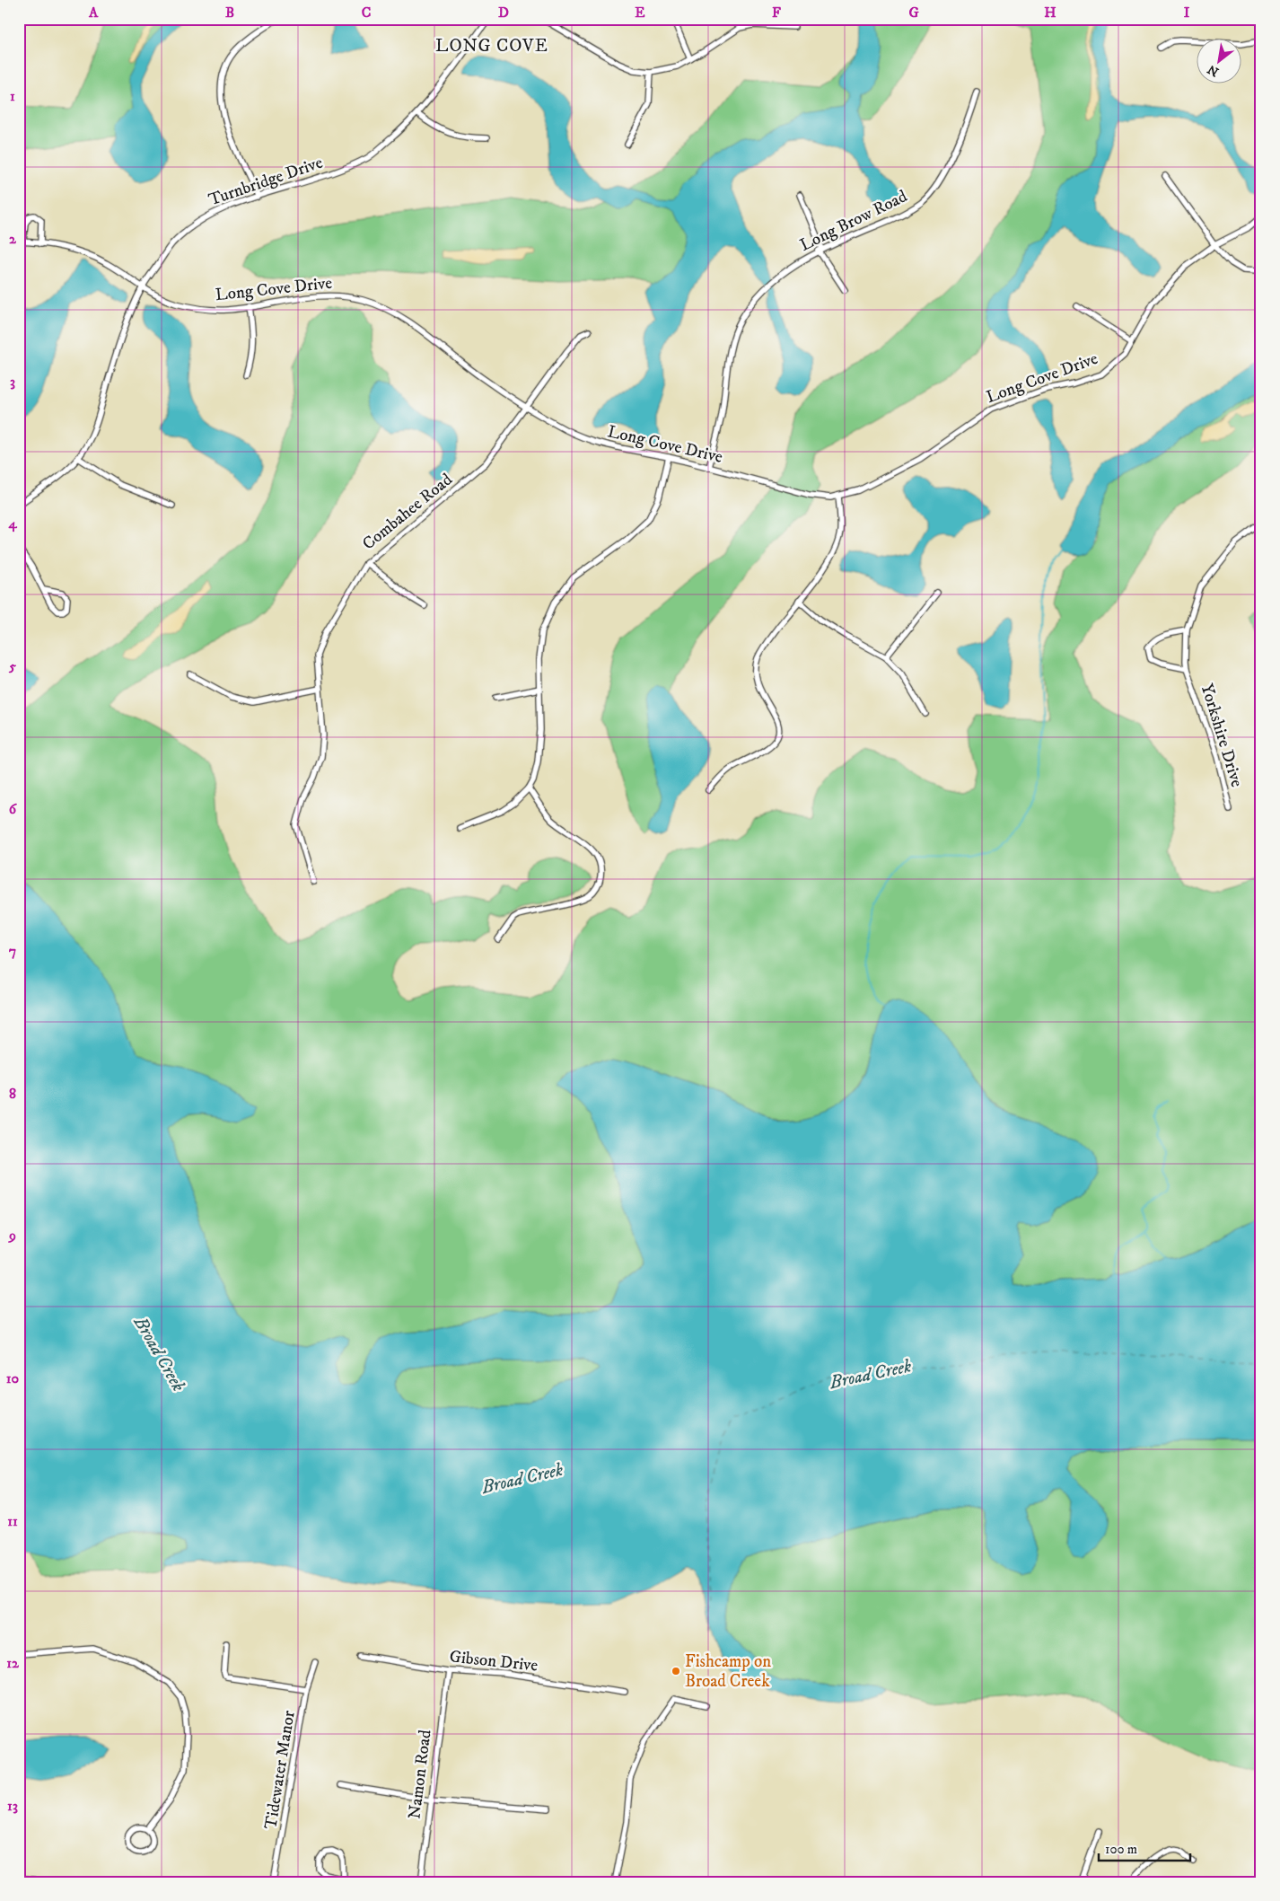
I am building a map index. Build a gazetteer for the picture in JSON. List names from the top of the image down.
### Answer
{
  "streets": {
    "street": [
      "Turnbridge Drive",
      "Long Brow Road",
      "Long Cove Drive",
      "Combahee Road",
      "Yorkshire Drive",
      "Gibson Drive",
      "Tidewater Manor",
      "Namon Road"
    ]
  },
  "crossings": [
    ["Turnbridge Drive", "Long Cove Drive"],
    ["Long Brow Road", "Long Cove Drive"],
    ["Long Cove Drive", "Combahee Road"],
    ["Gibson Drive", "Namon Road"]
  ],
  "districts": ["LONG COVE"],
  "water": ["Broad Creek"],
  "places": ["Fishcamp on Broad Creek"],
  "scale_bar": "100 m",
  "north": "bottom left",
  "grid": {
    "columns": [
      "A",
      "B",
      "C",
      "D",
      "E",
      "F",
      "G",
      "H",
      "I"
    ],
    "rows": [
      "1",
      "2",
      "3",
      "4",
      "5",
      "6",
      "7",
      "8",
      "9",
      "10",
      "11",
      "12",
      "13"
    ]
  }
}
